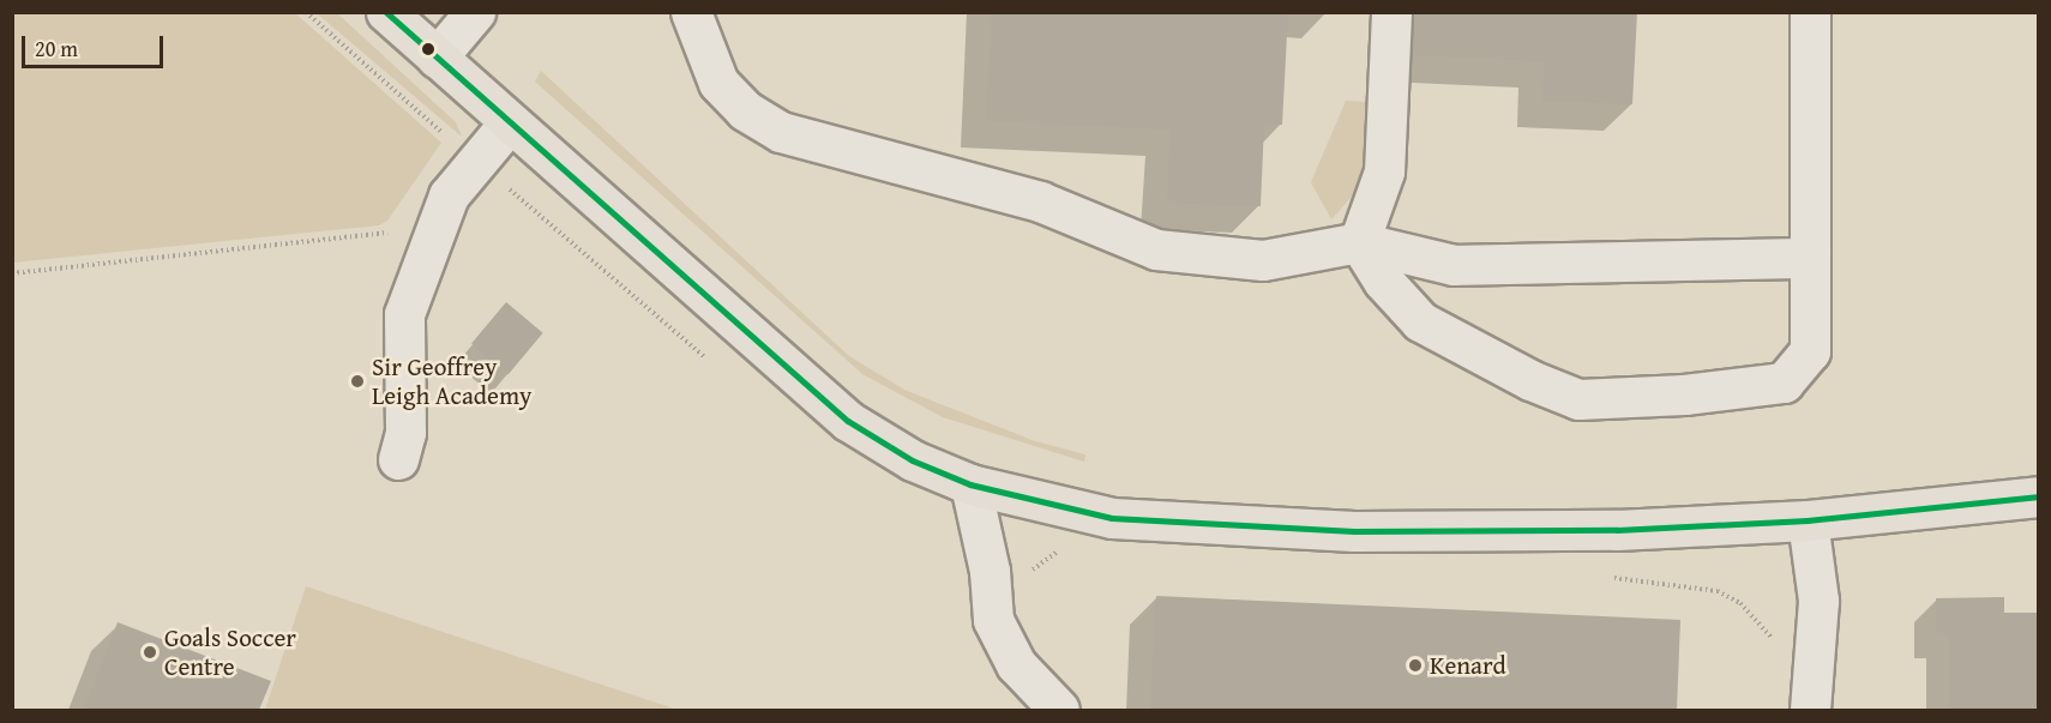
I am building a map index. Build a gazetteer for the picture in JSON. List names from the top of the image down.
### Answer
{
  "places": ["Sir Geoffrey Leigh Academy", "Goals Soccer Centre", "Kenard"],
  "scale_bar": "20 m"
}
